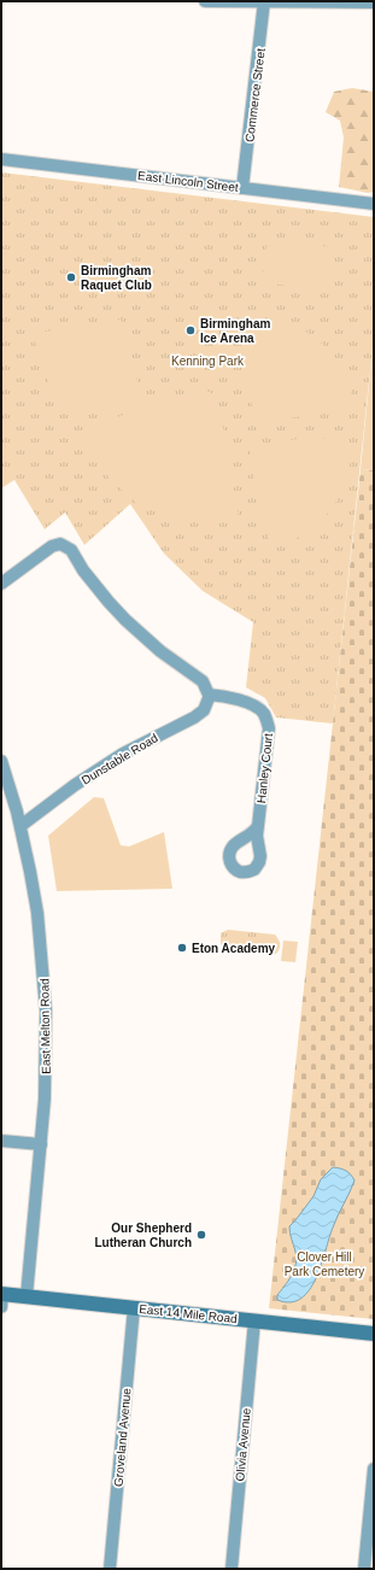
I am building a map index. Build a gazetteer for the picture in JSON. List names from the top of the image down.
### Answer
{
  "streets": {
    "main road": ["East 14 Mile Road"],
    "street": [
      "Commerce Street",
      "East Lincoln Street",
      "Dunstable Road",
      "Hanley Court",
      "East Melton Road",
      "Groveland Avenue",
      "Olivia Avenue"
    ]
  },
  "crossings": [
    ["Commerce Street", "East Lincoln Street"],
    ["Dunstable Road", "Hanley Court"],
    ["Dunstable Road", "East Melton Road"],
    ["East Melton Road", "East 14 Mile Road"],
    ["East 14 Mile Road", "Groveland Avenue"],
    ["East 14 Mile Road", "Olivia Avenue"]
  ],
  "parks": ["Kenning Park", "Clover Hill Park Cemetery"],
  "places": [
    "Birmingham Raquet Club",
    "Birmingham Ice Arena",
    "Eton Academy",
    "Our Shepherd Lutheran Church"
  ]
}
